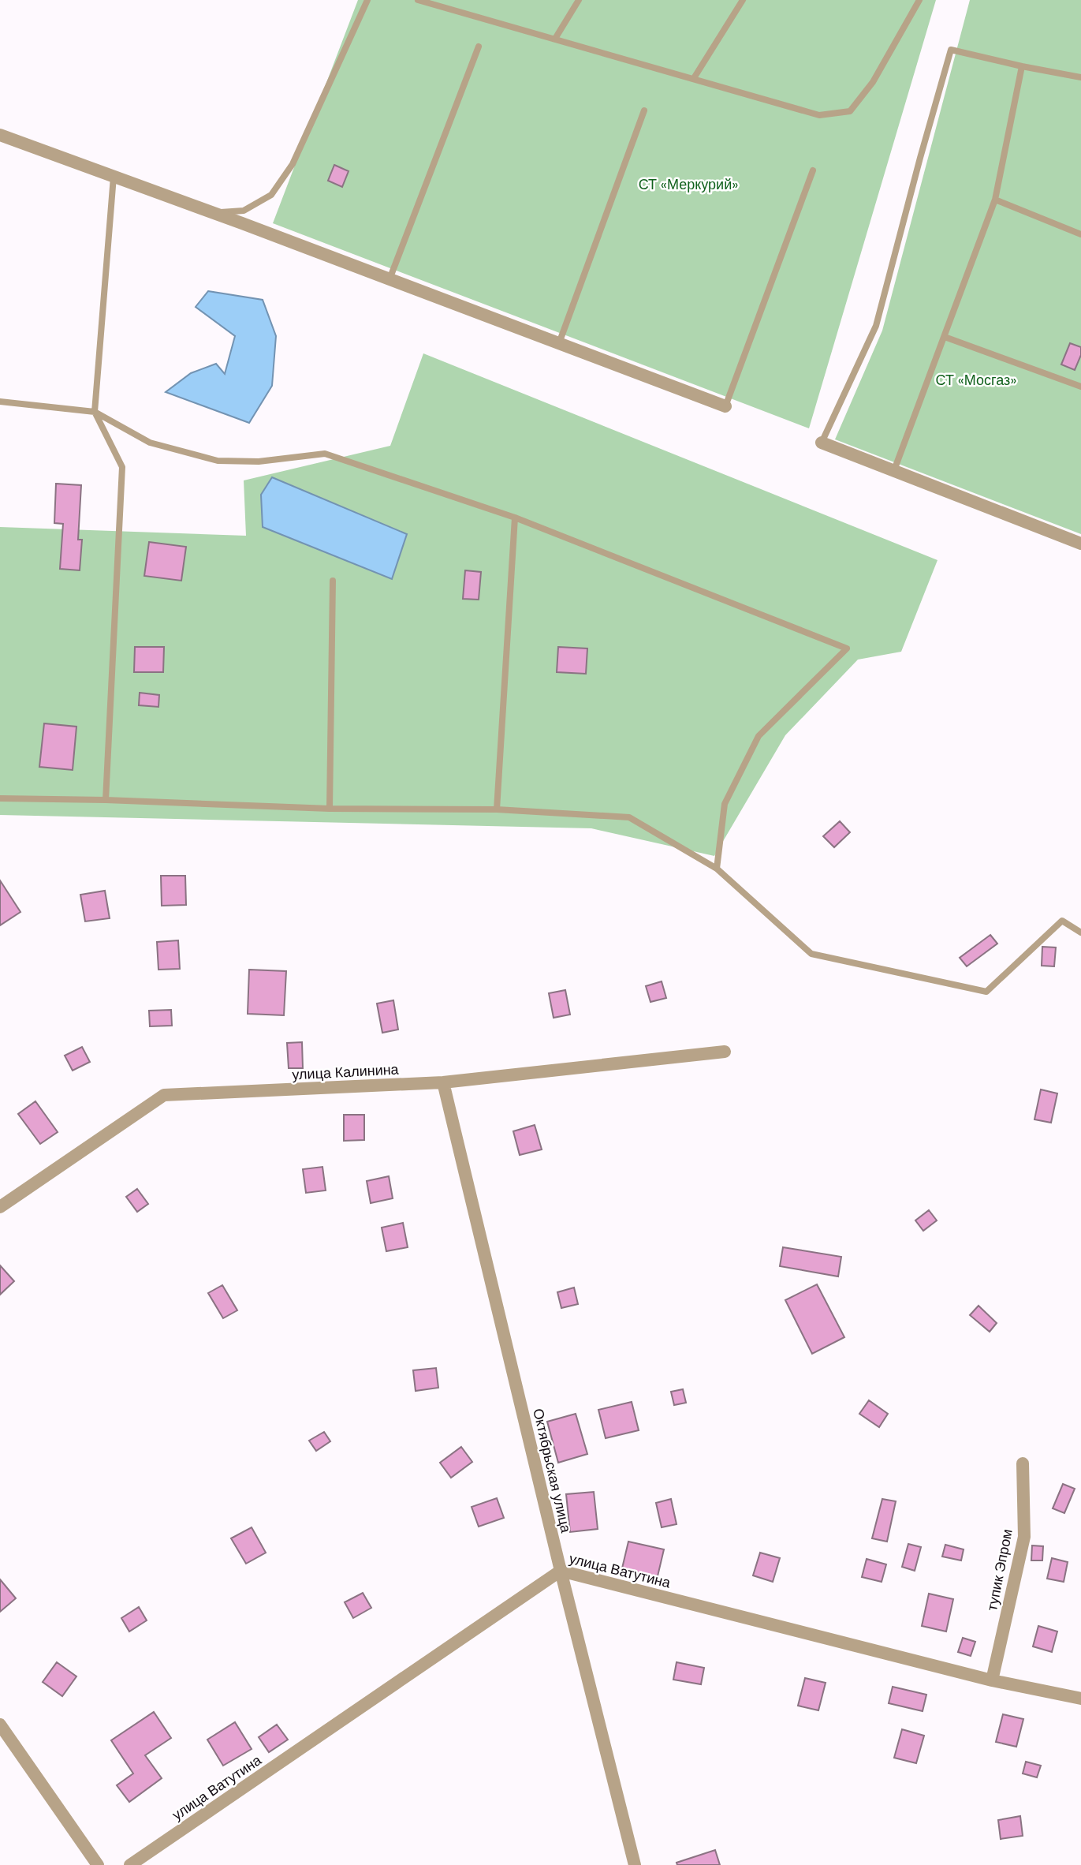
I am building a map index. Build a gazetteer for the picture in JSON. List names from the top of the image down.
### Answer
{
  "streets": {
    "street": [
      "улица Калинина",
      "Октябрьская улица",
      "тупик Эпром",
      "улица Ватутина"
    ]
  },
  "crossings": [
    ["улица Калинина", "Октябрьская улица"],
    ["Октябрьская улица", "улица Ватутина"],
    ["тупик Эпром", "улица Ватутина"]
  ],
  "parks": ["СТ «Меркурий»", "СТ «Мосгаз»"]
}
